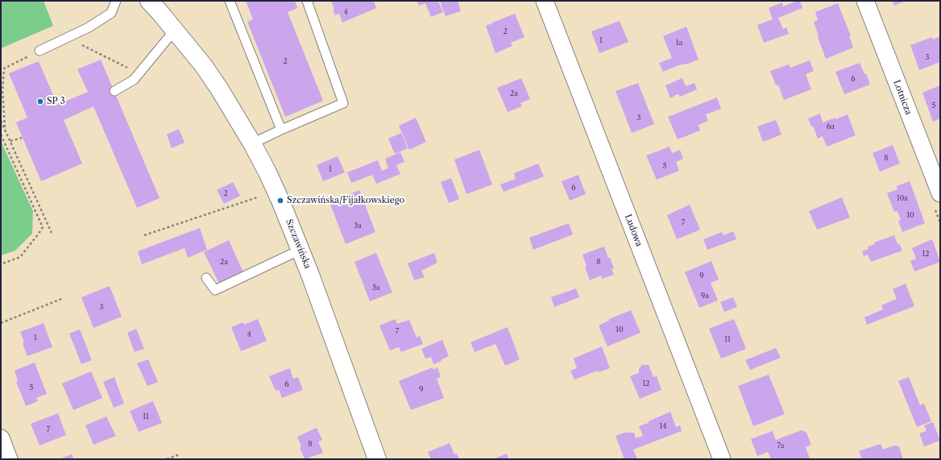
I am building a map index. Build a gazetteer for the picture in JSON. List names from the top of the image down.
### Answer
{
  "streets": {
    "street": ["Lotnicza", "Ludowa", "Szczawińska"]
  },
  "places": ["SP 3", "Szczawińska/Fijałkowskiego"],
  "house_numbers": [
    "4",
    "2",
    "1",
    "1a",
    "3",
    "2",
    "6",
    "2a",
    "5",
    "3",
    "6a",
    "8",
    "5",
    "1",
    "6",
    "2",
    "10a",
    "10",
    "7",
    "3a",
    "12",
    "2a",
    "8",
    "9",
    "5a",
    "9a",
    "3",
    "10",
    "7",
    "4",
    "1",
    "11",
    "12",
    "6",
    "5",
    "9",
    "11",
    "14",
    "7",
    "8",
    "7a"
  ]
}
